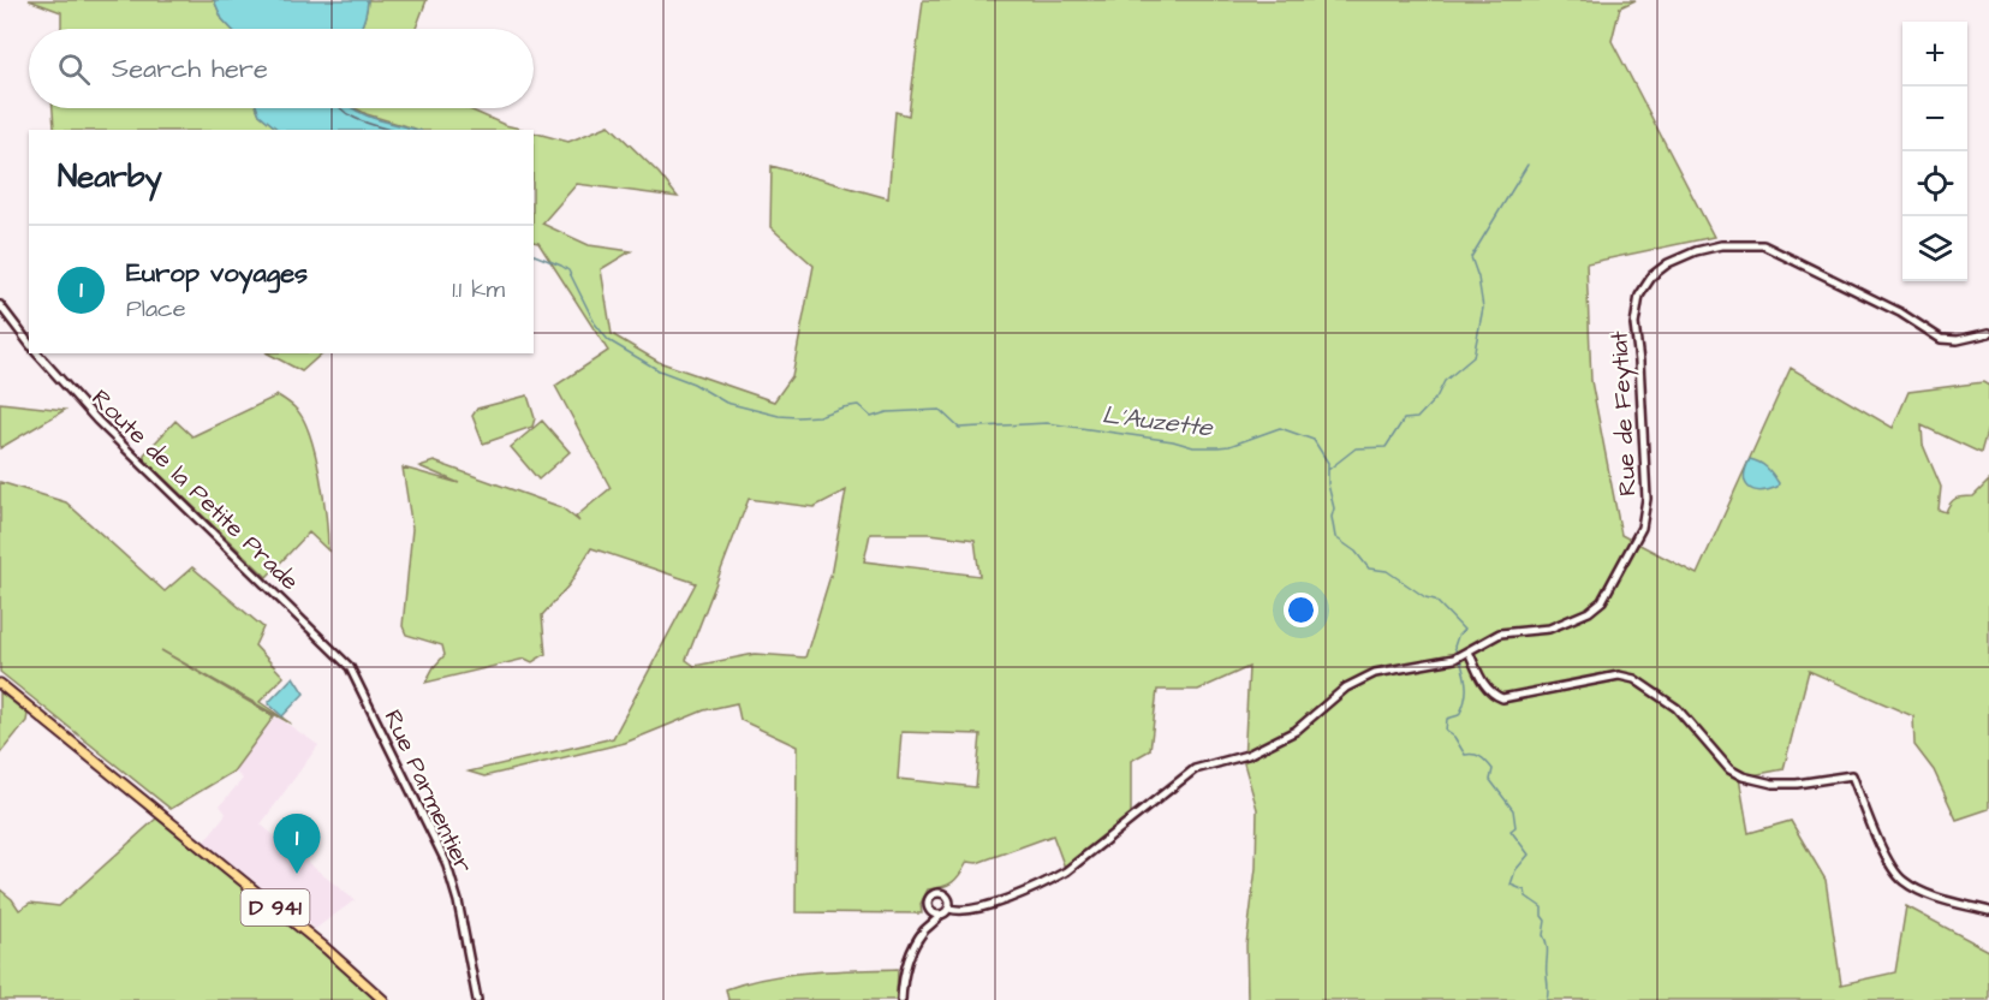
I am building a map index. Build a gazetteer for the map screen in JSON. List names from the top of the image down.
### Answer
{
  "streets": {
    "main road": ["D 941"],
    "street": ["Rue de Feytiat", "Route de la Petite Prade", "Rue Parmentier"]
  },
  "crossings": [
    ["Route de la Petite Prade", "Rue Parmentier"]
  ],
  "water": ["L'Auzette"],
  "page": {
    "map_buttons": ["+", "−"],
    "search": "Search here",
    "heading": "Nearby",
    "list": [
      {
        "mark": "1",
        "name": "Europ voyages",
        "note": "Place",
        "value": "1.1 km"
      }
    ],
    "pins": "1"
  }
}
